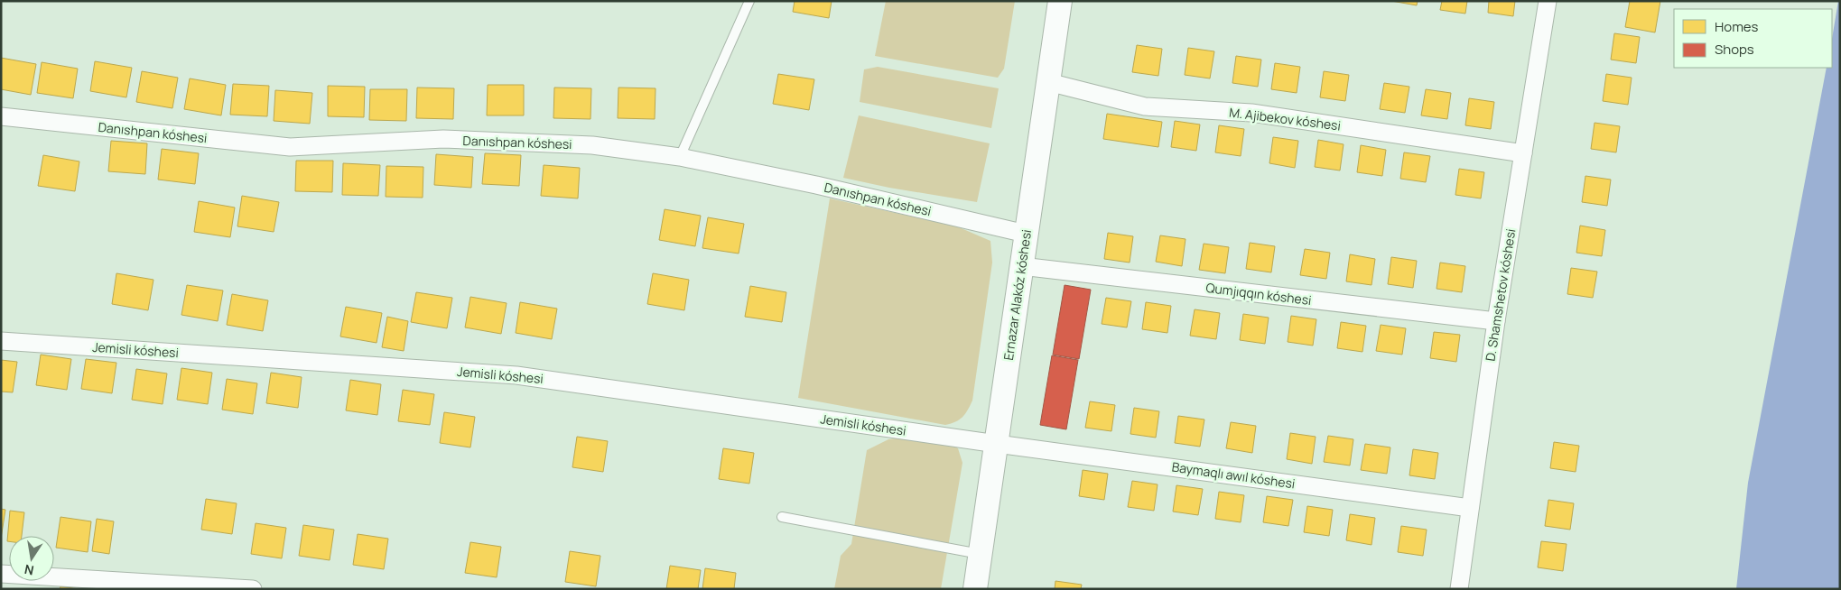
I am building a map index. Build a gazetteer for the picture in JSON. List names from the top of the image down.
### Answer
{
  "streets": {
    "main road": ["Ernazar Alakóz kóshesi"],
    "street": [
      "M. Ajibekov kóshesi",
      "Danıshpan kóshesi",
      "Qumjıqqın kóshesi",
      "D. Shamshetov kóshesi",
      "Jemisli kóshesi",
      "Baymaqlı awıl kóshesi"
    ]
  },
  "crossings": [
    ["M. Ajibekov kóshesi", "Ernazar Alakóz kóshesi"],
    ["M. Ajibekov kóshesi", "D. Shamshetov kóshesi"],
    ["Danıshpan kóshesi", "Ernazar Alakóz kóshesi"],
    ["Qumjıqqın kóshesi", "Ernazar Alakóz kóshesi"],
    ["Qumjıqqın kóshesi", "D. Shamshetov kóshesi"],
    ["Ernazar Alakóz kóshesi", "Jemisli kóshesi"],
    ["Ernazar Alakóz kóshesi", "Baymaqlı awıl kóshesi"],
    ["D. Shamshetov kóshesi", "Baymaqlı awıl kóshesi"],
    ["Jemisli kóshesi", "Baymaqlı awıl kóshesi"]
  ],
  "legend": ["Homes", "Shops"],
  "north": "bottom"
}
